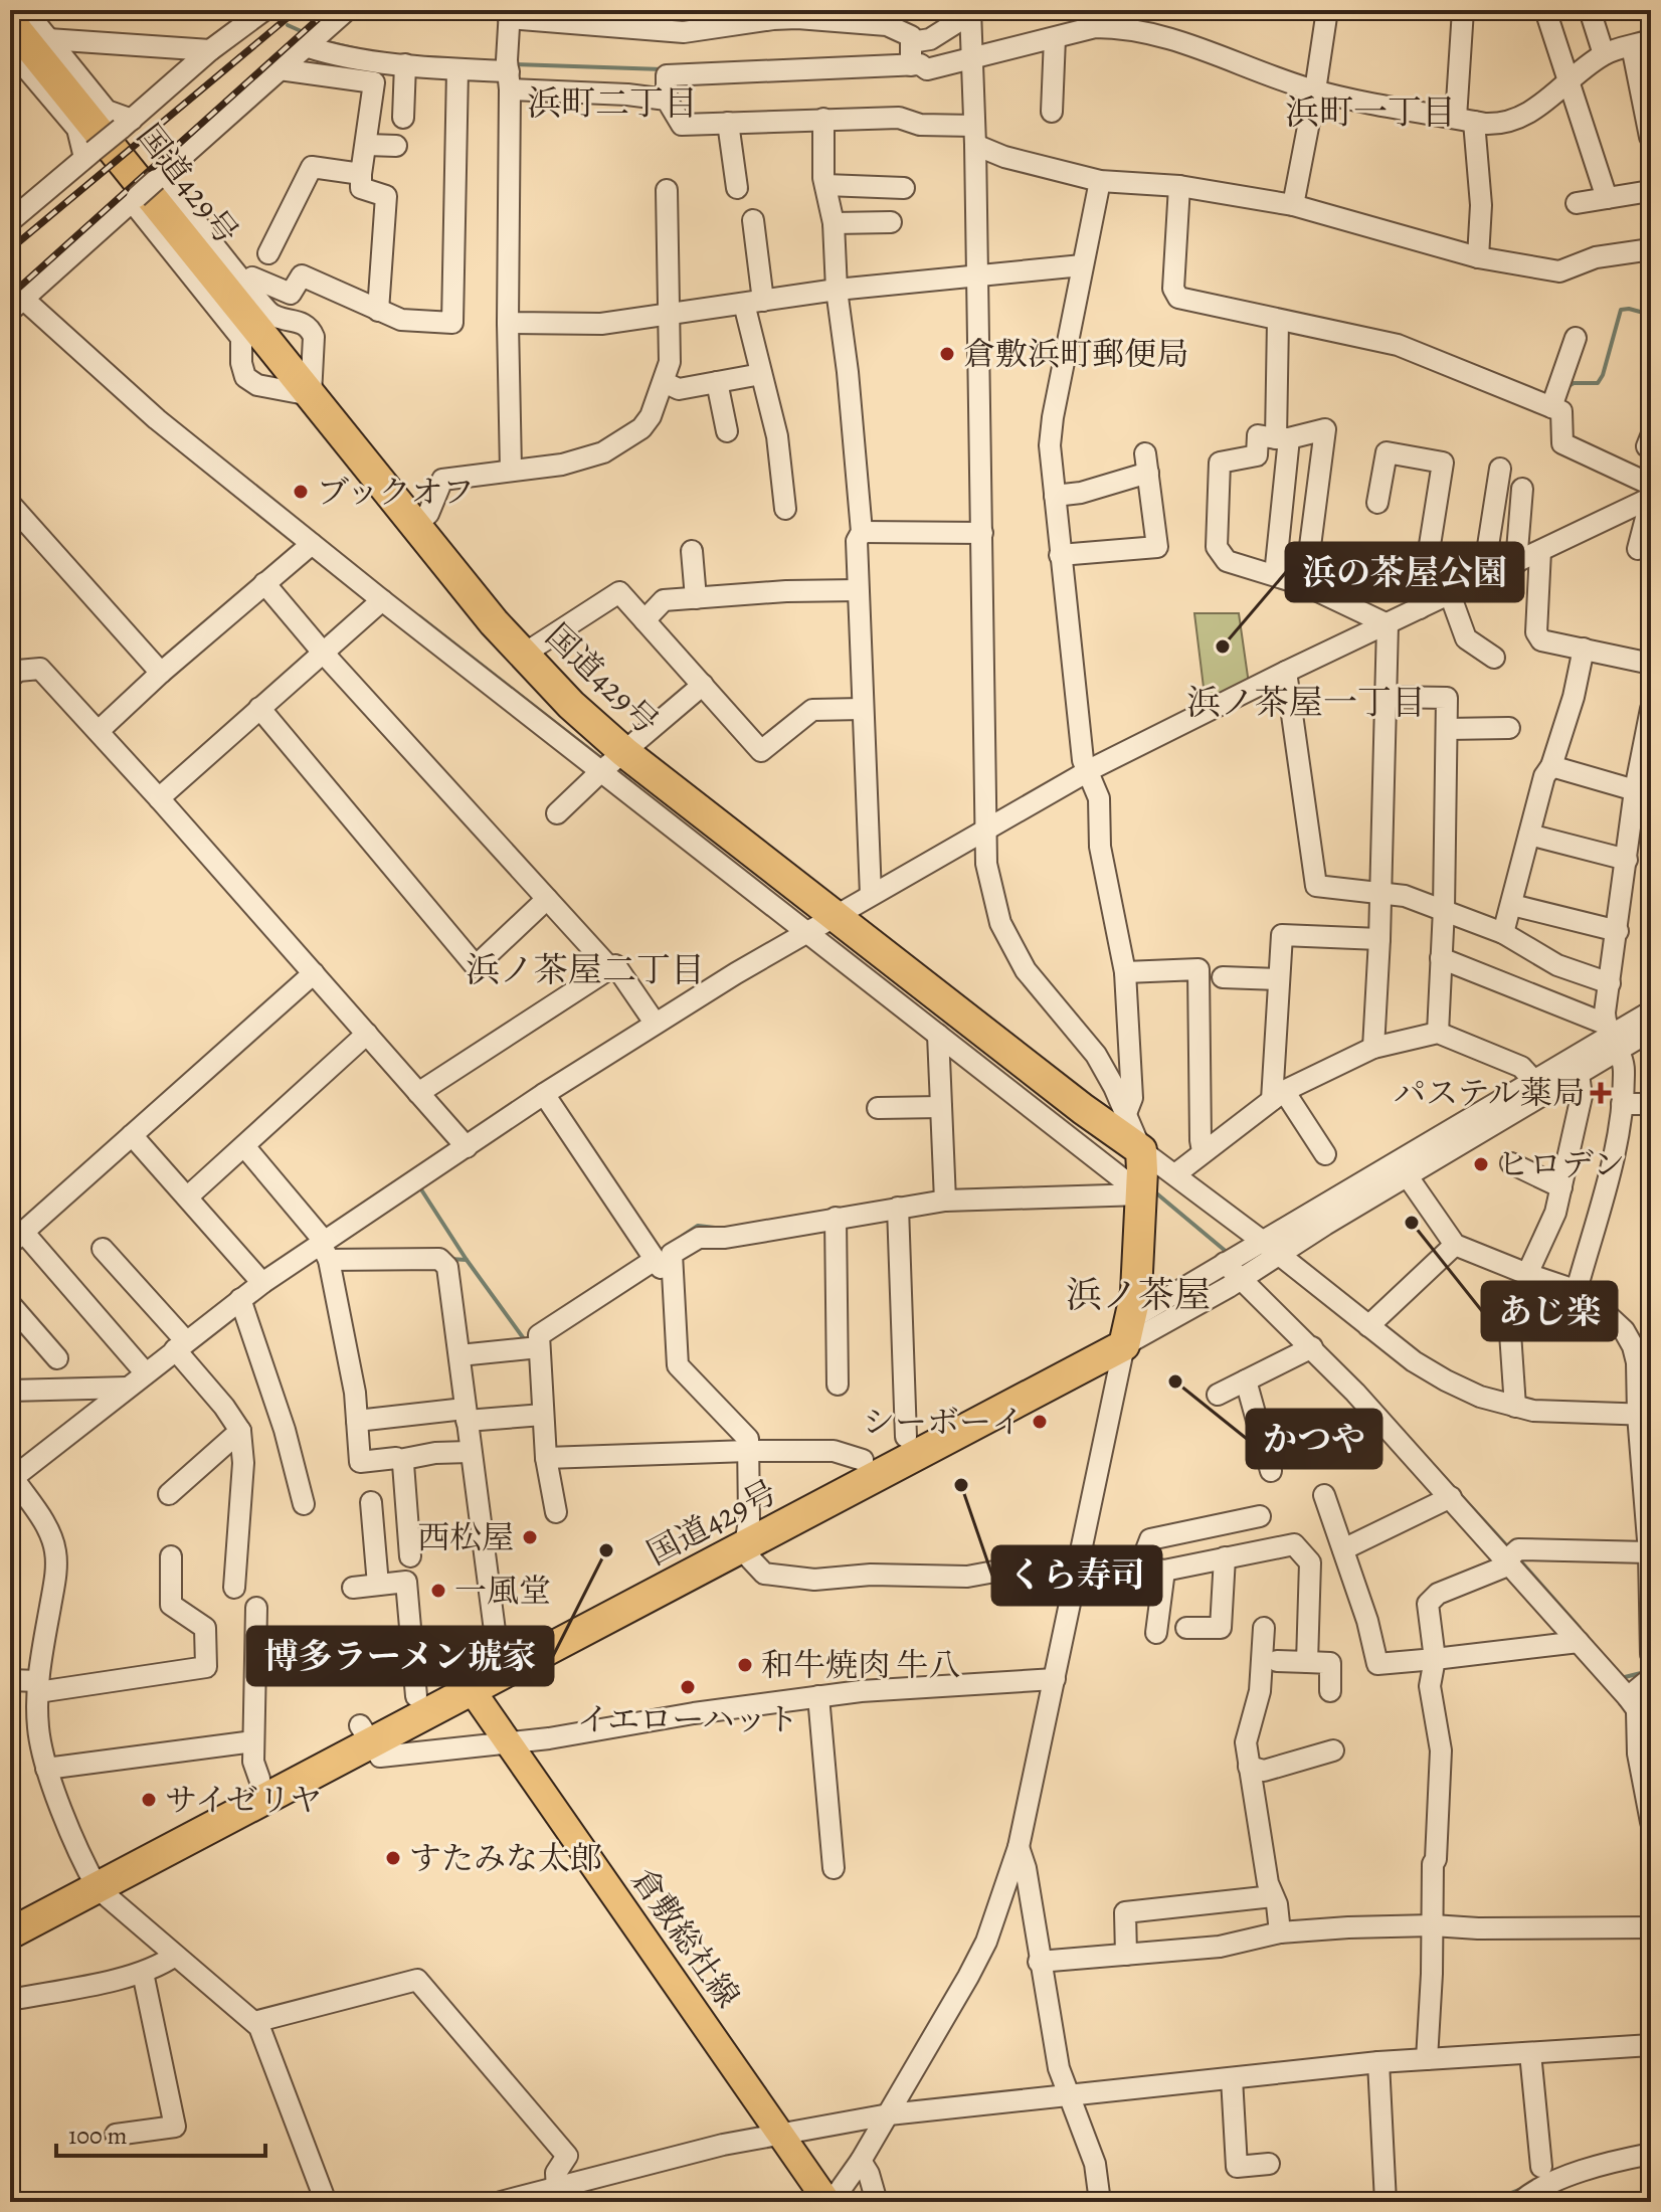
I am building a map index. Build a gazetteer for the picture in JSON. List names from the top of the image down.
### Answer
{
  "streets": {
    "highway": ["国道429号"],
    "main road": ["倉敷総社線"]
  },
  "crossings": [
    ["国道429号", "倉敷総社線"]
  ],
  "districts": [
    "浜町二丁目",
    "浜町一丁目",
    "浜ノ茶屋一丁目",
    "浜ノ茶屋二丁目",
    "浜ノ茶屋"
  ],
  "places": {
    "other": [
      "倉敷浜町郵便局",
      "ブックオフ",
      "浜の茶屋公園",
      "ヒロデン",
      "あじ楽",
      "かつや",
      "シーボーイ",
      "くら寿司",
      "西松屋",
      "博多ラーメン琥家",
      "一風堂",
      "和牛焼肉 牛八",
      "イエローハット",
      "サイゼリヤ",
      "すたみな太郎"
    ],
    "health": ["パステル薬局"]
  },
  "scale_bar": "100 m"
}
